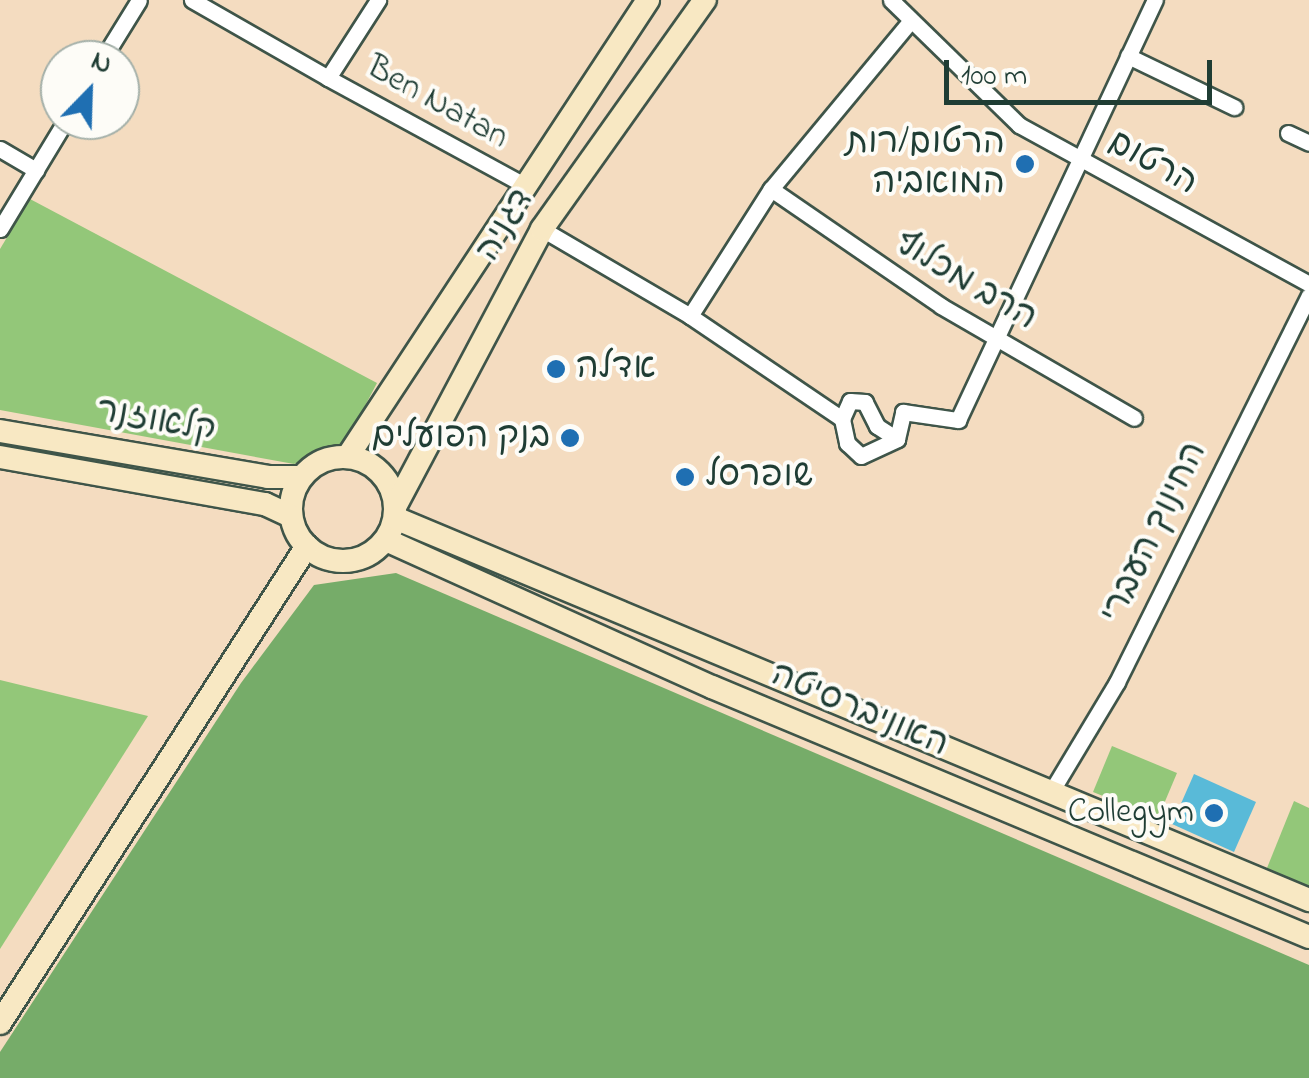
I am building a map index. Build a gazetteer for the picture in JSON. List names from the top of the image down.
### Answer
{
  "streets": {
    "street": [
      "Ben Natan",
      "הרטום",
      "דגניה",
      "הרב מכלוף",
      "קלאוזנר",
      "החינוך העברי",
      "האוניברסיטה"
    ]
  },
  "crossings": [
    ["דגניה", "קלאוזנר"],
    ["דגניה", "האוניברסיטה"],
    ["קלאוזנר", "האוניברסיטה"],
    ["החינוך העברי", "האוניברסיטה"]
  ],
  "places": [
    "הרטום/רות המואביה",
    "אדלה",
    "בנק הפועלים",
    "שופרסל",
    "Collegym"
  ],
  "scale_bar": "100 m",
  "north": "top right"
}
